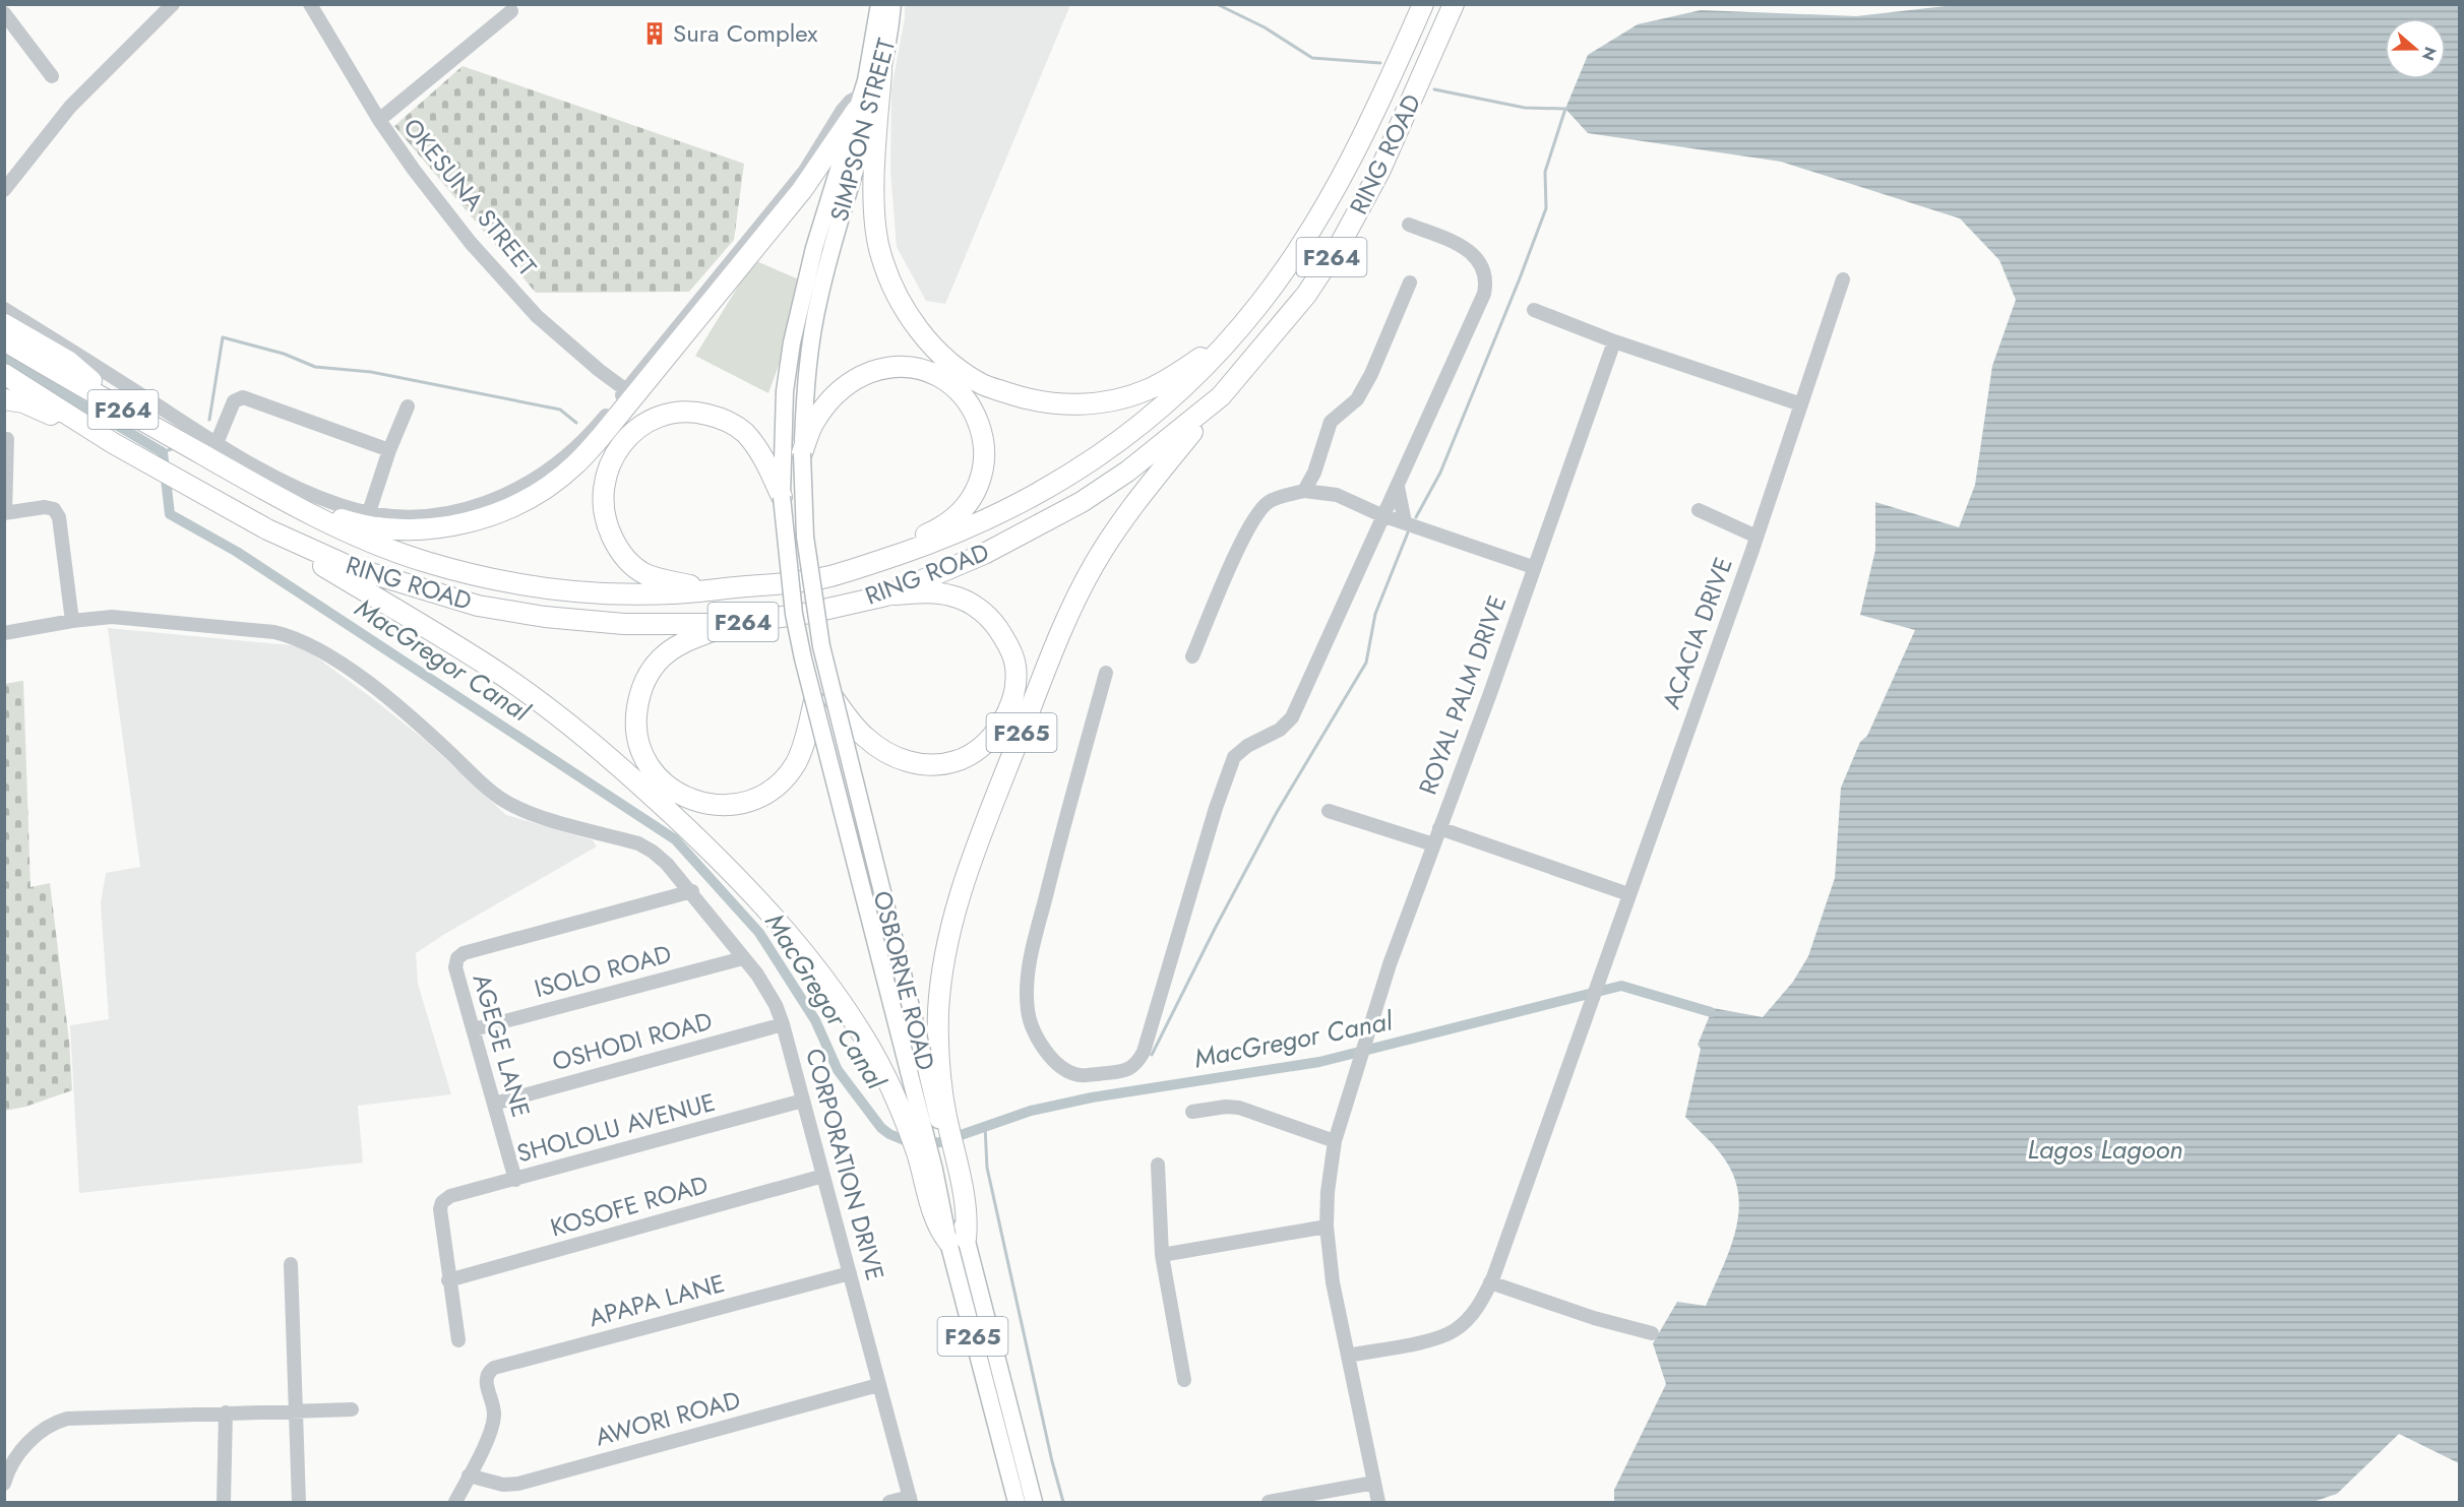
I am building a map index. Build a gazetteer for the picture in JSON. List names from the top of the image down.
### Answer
{
  "streets": {
    "highway": ["RING ROAD", "F264", "F265"],
    "main road": ["SIMPSON STREET", "OSBORNE ROAD"],
    "street": [
      "OKESUNA STREET",
      "ACACIA DRIVE",
      "ROYAL PALM DRIVE",
      "ISOLO ROAD",
      "OSHODI ROAD",
      "AGEGE LANE",
      "SHOLOLU AVENUE",
      "CORPORATION DRIVE",
      "KOSOFE ROAD",
      "APAPA LANE",
      "AWORI ROAD"
    ]
  },
  "crossings": [
    ["SIMPSON STREET", "OSBORNE ROAD"],
    ["RING ROAD", "F265"],
    ["ACACIA DRIVE", "ROYAL PALM DRIVE"],
    ["F265", "OSBORNE ROAD"],
    ["ISOLO ROAD", "AGEGE LANE"],
    ["ISOLO ROAD", "CORPORATION DRIVE"],
    ["OSHODI ROAD", "AGEGE LANE"],
    ["OSHODI ROAD", "CORPORATION DRIVE"],
    ["AGEGE LANE", "SHOLOLU AVENUE"],
    ["AGEGE LANE", "CORPORATION DRIVE"],
    ["SHOLOLU AVENUE", "CORPORATION DRIVE"],
    ["SHOLOLU AVENUE", "KOSOFE ROAD"],
    ["CORPORATION DRIVE", "KOSOFE ROAD"],
    ["CORPORATION DRIVE", "APAPA LANE"],
    ["CORPORATION DRIVE", "AWORI ROAD"],
    ["APAPA LANE", "AWORI ROAD"]
  ],
  "water": ["MacGregor Canal", "Lagos Lagoon"],
  "places": {
    "building": ["Sura Complex"]
  },
  "north": "right"
}
